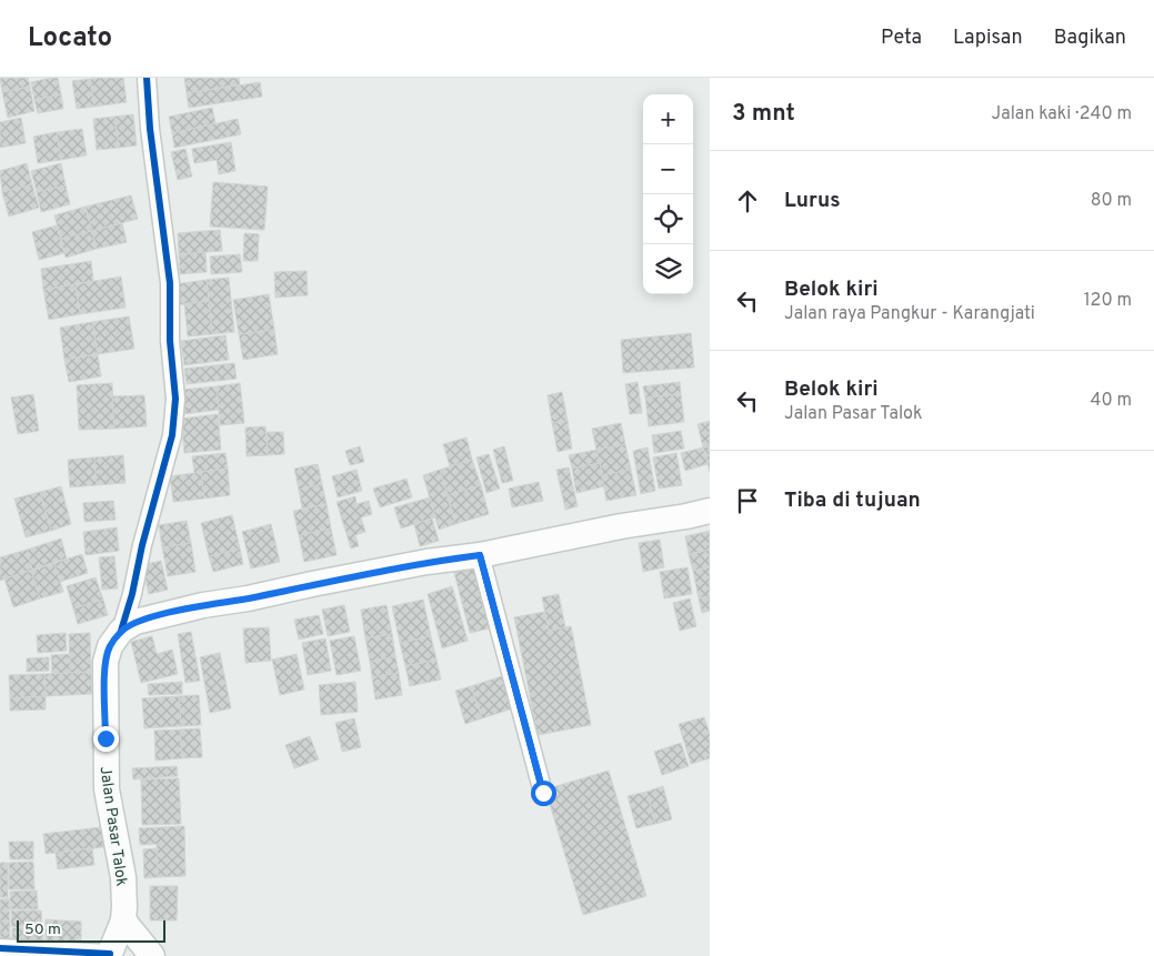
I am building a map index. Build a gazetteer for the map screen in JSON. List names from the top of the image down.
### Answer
{
  "streets": {
    "main road": ["Jalan Pasar Talok"]
  },
  "scale_bar": "50 m",
  "page": {
    "header": "Locato",
    "nav": ["Peta", "Lapisan", "Bagikan"],
    "heading": ["3 mnt", "Jalan kaki · 240 m"],
    "map_buttons": ["+", "−"],
    "list": [
      ["Lurus", "80 m"],
      ["Belok kiri", "Jalan raya Pangkur - Karangjati", "120 m"],
      ["Belok kiri", "Jalan Pasar Talok", "40 m"],
      "Tiba di tujuan"
    ],
    "scale": "50 m"
  }
}
